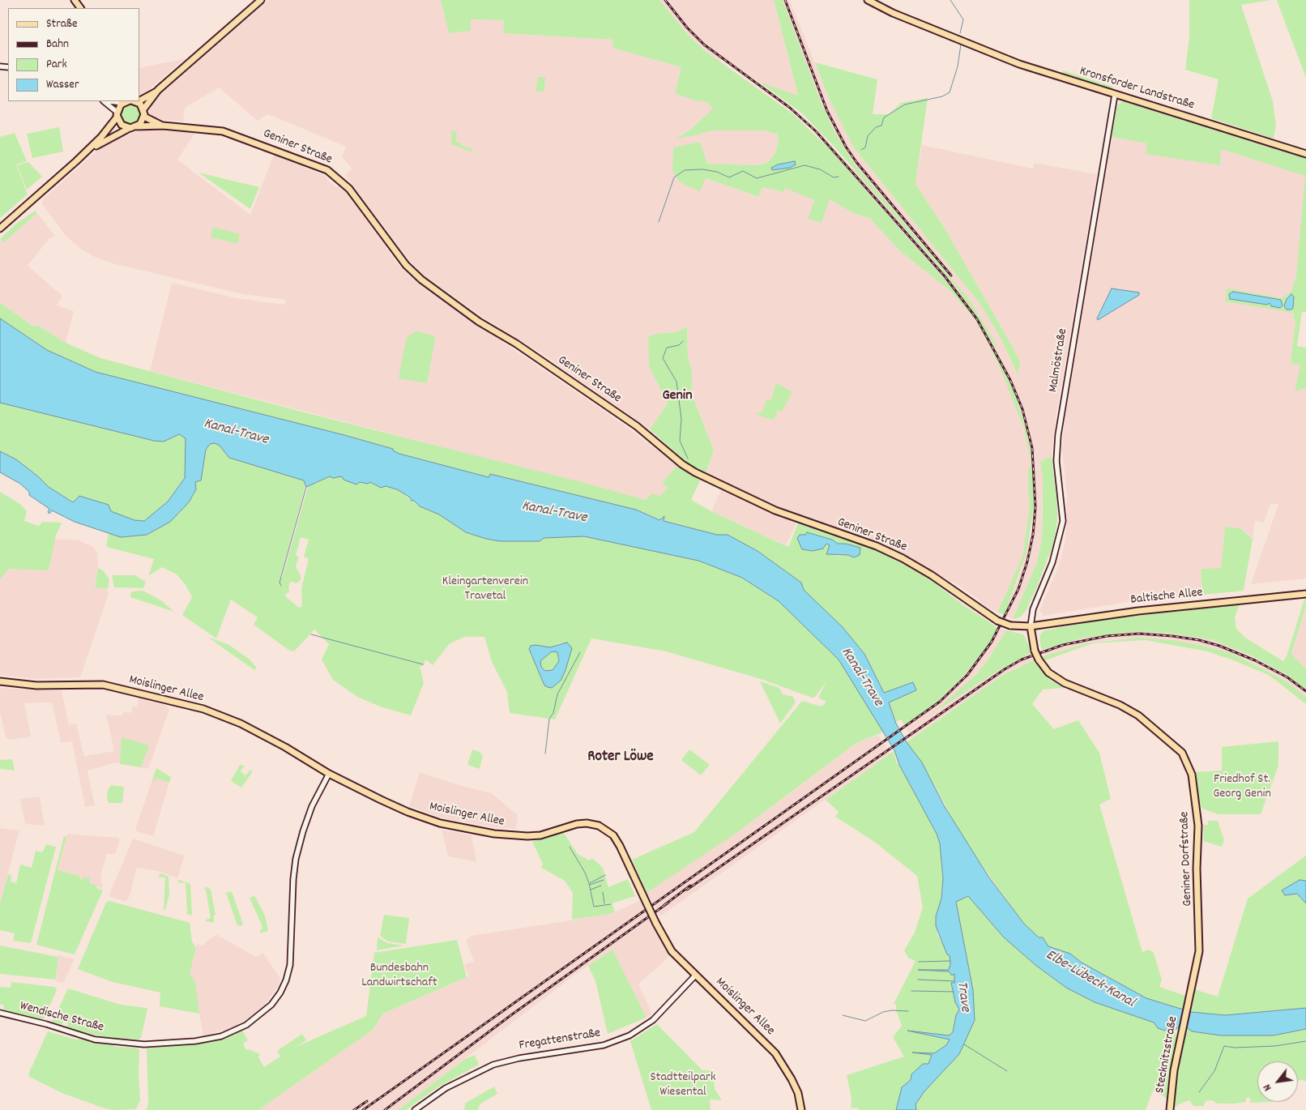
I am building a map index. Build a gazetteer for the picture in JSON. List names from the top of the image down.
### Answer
{
  "streets": {
    "main road": [
      "Kronsforder Landstraße",
      "Geniner Straße",
      "Baltische Allee",
      "Moislinger Allee",
      "Geniner Dorfstraße",
      "Stecknitzstraße"
    ],
    "street": ["Malmöstraße", "Wendische Straße", "Fregattenstraße"]
  },
  "crossings": [
    ["Kronsforder Landstraße", "Malmöstraße"],
    ["Geniner Straße", "Malmöstraße"],
    ["Geniner Straße", "Baltische Allee"],
    ["Geniner Straße", "Geniner Dorfstraße"],
    ["Malmöstraße", "Baltische Allee"],
    ["Malmöstraße", "Geniner Dorfstraße"],
    ["Baltische Allee", "Geniner Dorfstraße"],
    ["Moislinger Allee", "Wendische Straße"],
    ["Moislinger Allee", "Fregattenstraße"],
    ["Geniner Dorfstraße", "Stecknitzstraße"]
  ],
  "districts": ["Genin", "Roter Löwe"],
  "water": ["Kanal-Trave", "Elbe-Lübeck-Kanal", "Trave"],
  "parks": [
    "Kleingartenverein Travetal",
    "Friedhof St. Georg Genin",
    "Bundesbahn Landwirtschaft",
    "Stadtteilpark Wiesental"
  ],
  "legend": [
    "Straße",
    "Bahn",
    "Park",
    "Wasser"
  ],
  "north": "bottom left"
}
